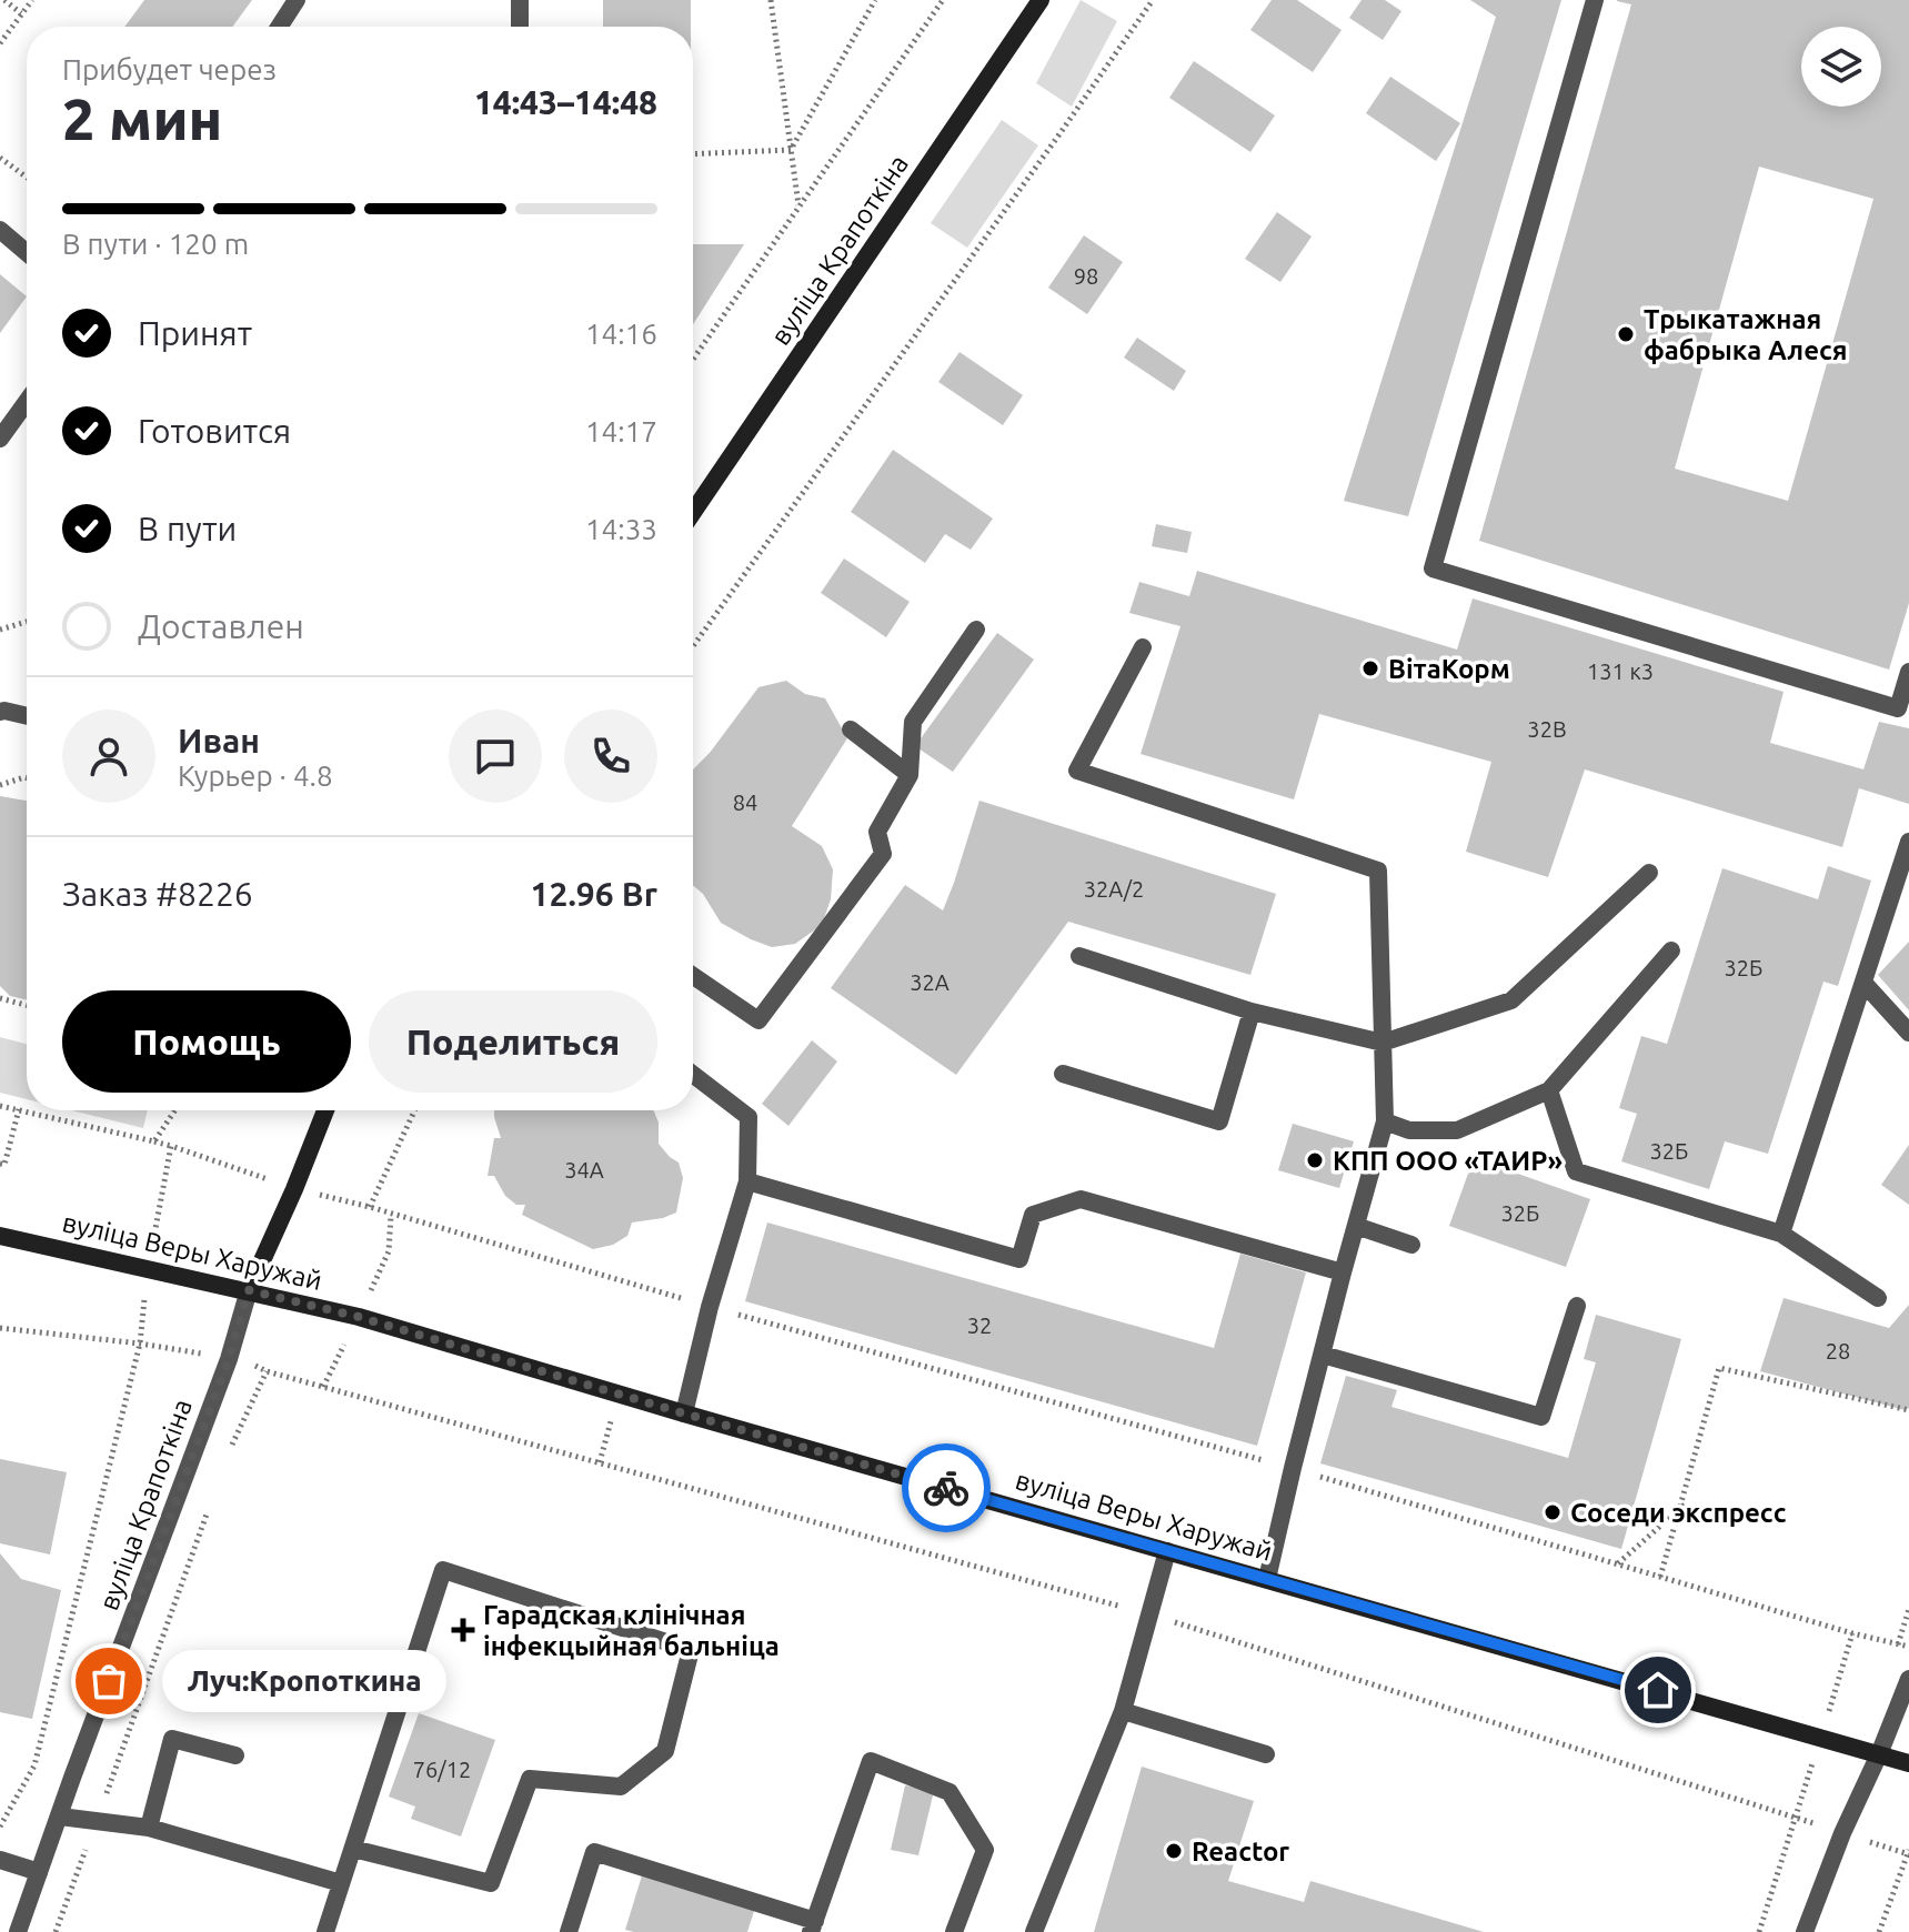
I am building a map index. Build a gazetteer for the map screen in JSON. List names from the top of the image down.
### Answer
{
  "streets": {
    "main road": ["вуліца Крапоткіна", "вуліца Веры Харужай"]
  },
  "crossings": [
    ["вуліца Крапоткіна", "вуліца Веры Харужай"]
  ],
  "places": {
    "other": [
      "Трыкатажная фабрыка Алеся",
      "ВітаКорм",
      "КПП ООО «ТАИР»",
      "Соседи экспресс",
      "Луч:Кропоткина",
      "Reactor"
    ],
    "health": ["Гарадская клінічная інфекцыйная бальніца"]
  },
  "house_numbers": [
    "98",
    "131 к3",
    "32В",
    "84",
    "32А/2",
    "32Б",
    "32А",
    "32Б",
    "34А",
    "32Б",
    "32",
    "28",
    "76/12"
  ],
  "page": {
    "heading": ["2 мин", "Прибудет через", "14:43–14:48"],
    "panel": [
      "Иван",
      "Курьер · 4.8",
      "Заказ #8226",
      "12.96 Br"
    ],
    "bar": "В пути · 120 m",
    "list": [
      ["Принят", "14:16"],
      ["Готовится", "14:17"],
      ["В пути", "14:33"],
      "Доставлен"
    ],
    "buttons": ["Помощь", "Поделиться"],
    "bubble": "Луч:Кропоткина"
  }
}
